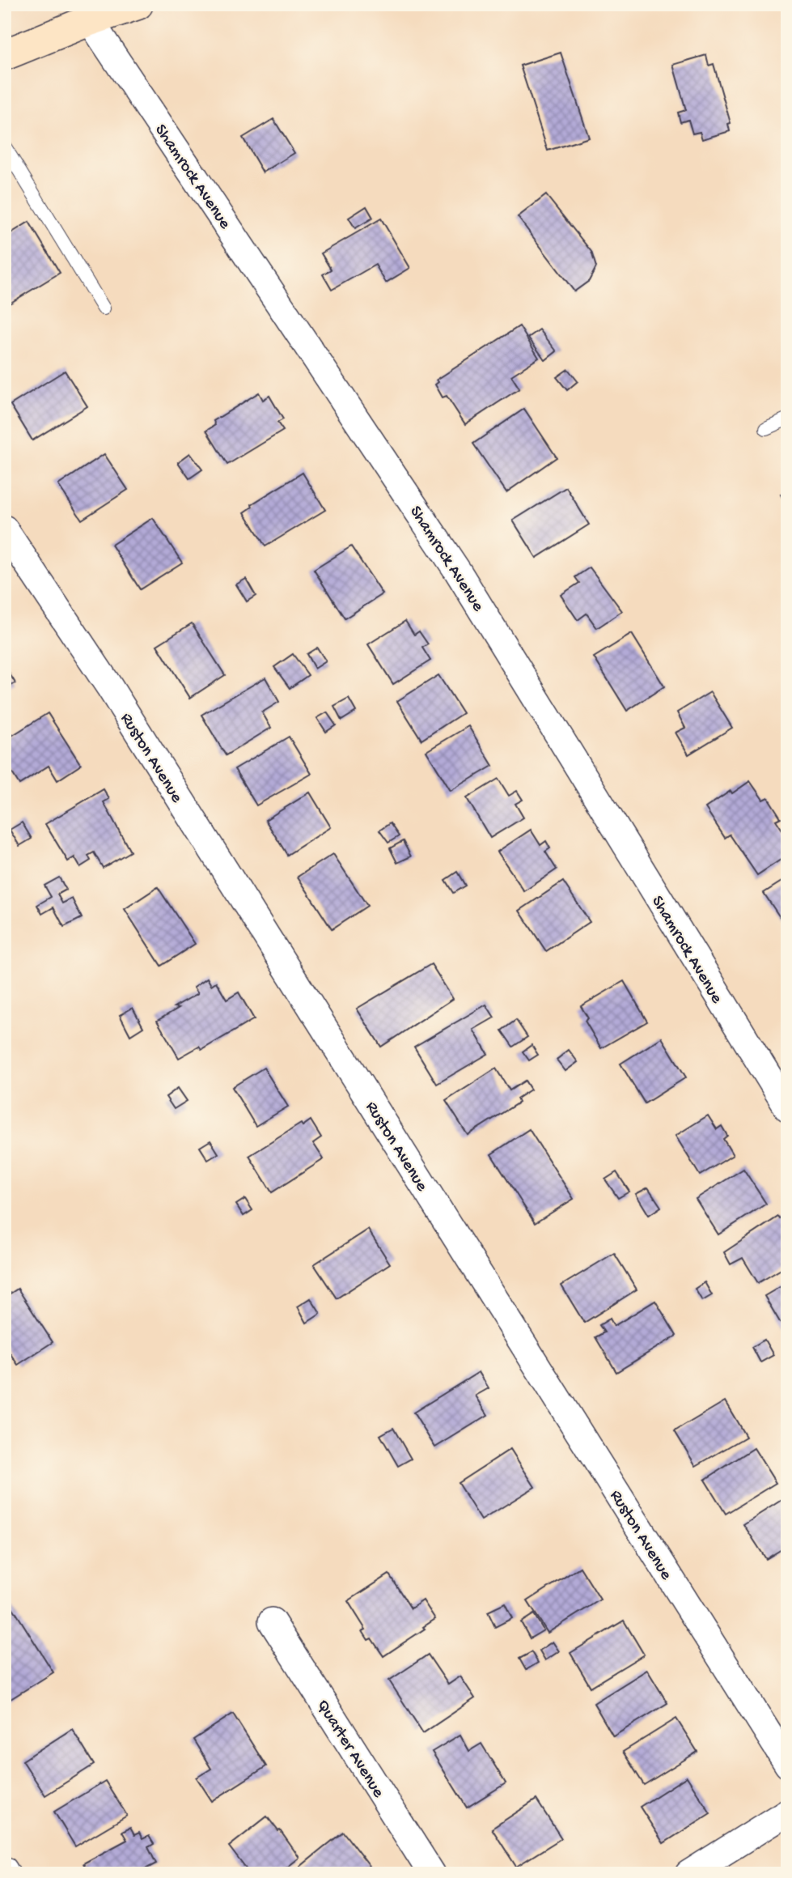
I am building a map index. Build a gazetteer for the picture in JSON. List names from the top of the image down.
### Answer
{
  "streets": {
    "street": ["Shamrock Avenue", "Ruston Avenue", "Quarter Avenue"]
  }
}
